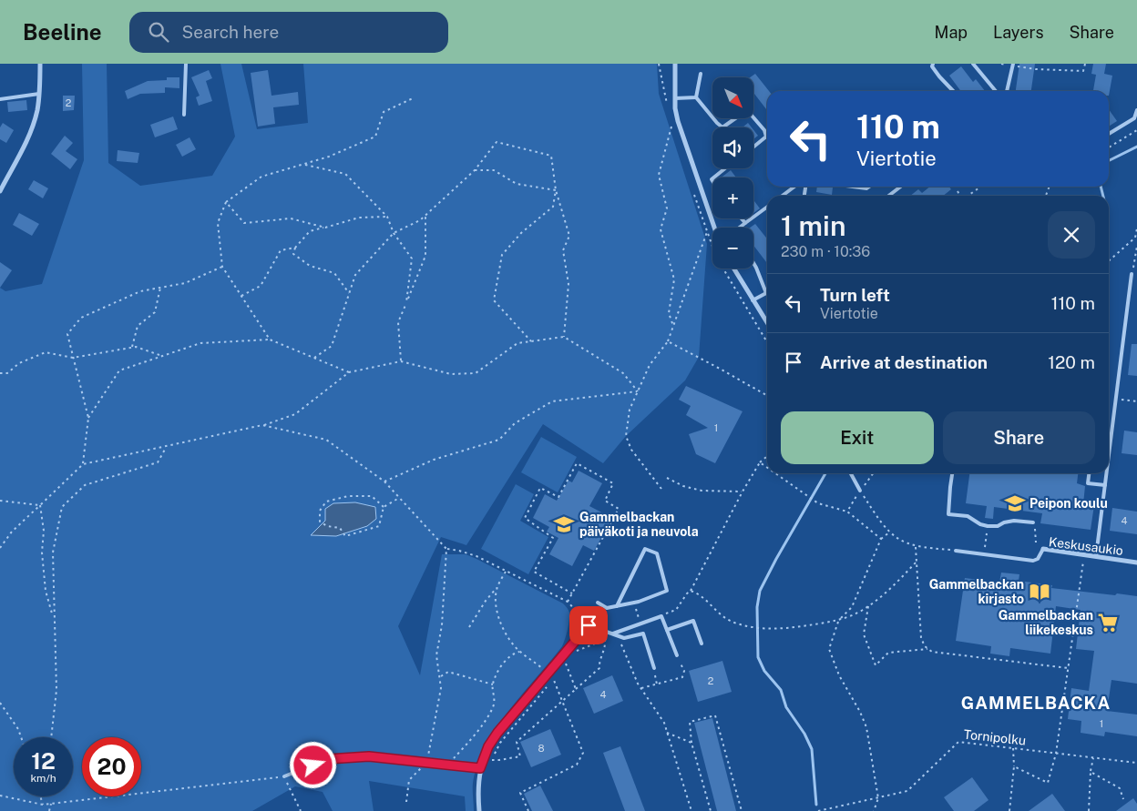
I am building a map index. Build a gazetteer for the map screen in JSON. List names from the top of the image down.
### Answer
{
  "streets": {
    "street": ["Keskusaukio"],
    "path": ["Tornipolku"]
  },
  "districts": ["GAMMELBACKA"],
  "places": {
    "school or university": ["Peipon koulu", "Gammelbackan päiväkoti ja neuvola"],
    "library": ["Gammelbackan kirjasto"],
    "supermarket": ["Gammelbackan liikekeskus"]
  },
  "house_numbers": [
    "2",
    "1",
    "4",
    "2",
    "4",
    "1",
    "8"
  ],
  "north": "bottom right",
  "page": {
    "header": "Beeline",
    "search": "Search here",
    "nav": ["Map", "Layers", "Share"],
    "map_buttons": ["+", "−"],
    "turn": ["110 m", "Viertotie"],
    "heading": ["1 min", "230 m · 10:36"],
    "list": [
      {
        "name": "Turn left",
        "note": "Viertotie",
        "value": "110 m"
      },
      {
        "name": "Arrive at destination",
        "value": "120 m"
      }
    ],
    "buttons": ["Exit", "Share"],
    "speed": "12 km/h",
    "limit": "20"
  }
}
